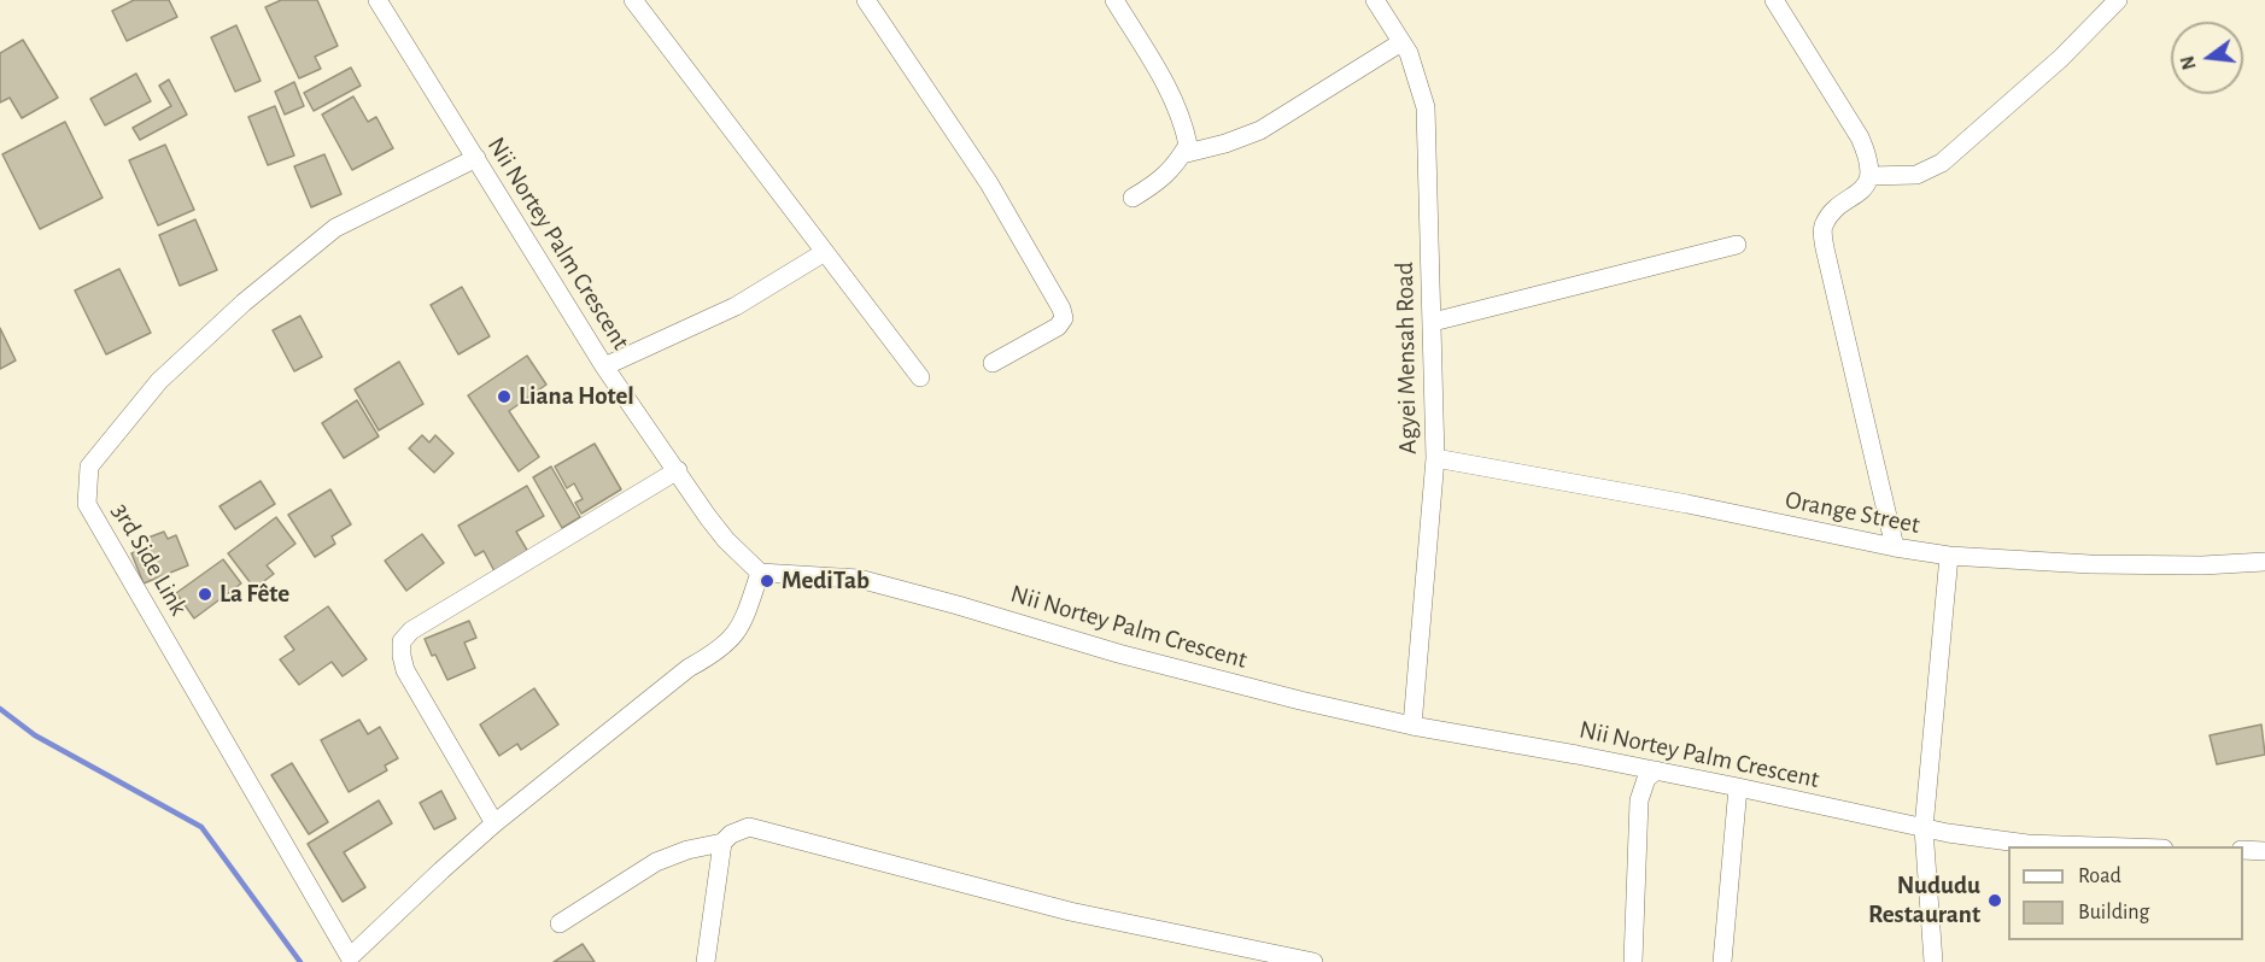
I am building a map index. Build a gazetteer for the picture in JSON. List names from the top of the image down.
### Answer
{
  "streets": {
    "street": [
      "Nii Nortey Palm Crescent",
      "Agyei Mensah Road",
      "Orange Street",
      "3rd Side Link"
    ]
  },
  "crossings": [
    ["Nii Nortey Palm Crescent", "Agyei Mensah Road"],
    ["Nii Nortey Palm Crescent", "3rd Side Link"],
    ["Agyei Mensah Road", "Orange Street"]
  ],
  "places": [
    "Liana Hotel",
    "MediTab",
    "La Fête",
    "Nududu Restaurant"
  ],
  "legend": ["Road", "Building"],
  "north": "left"
}
